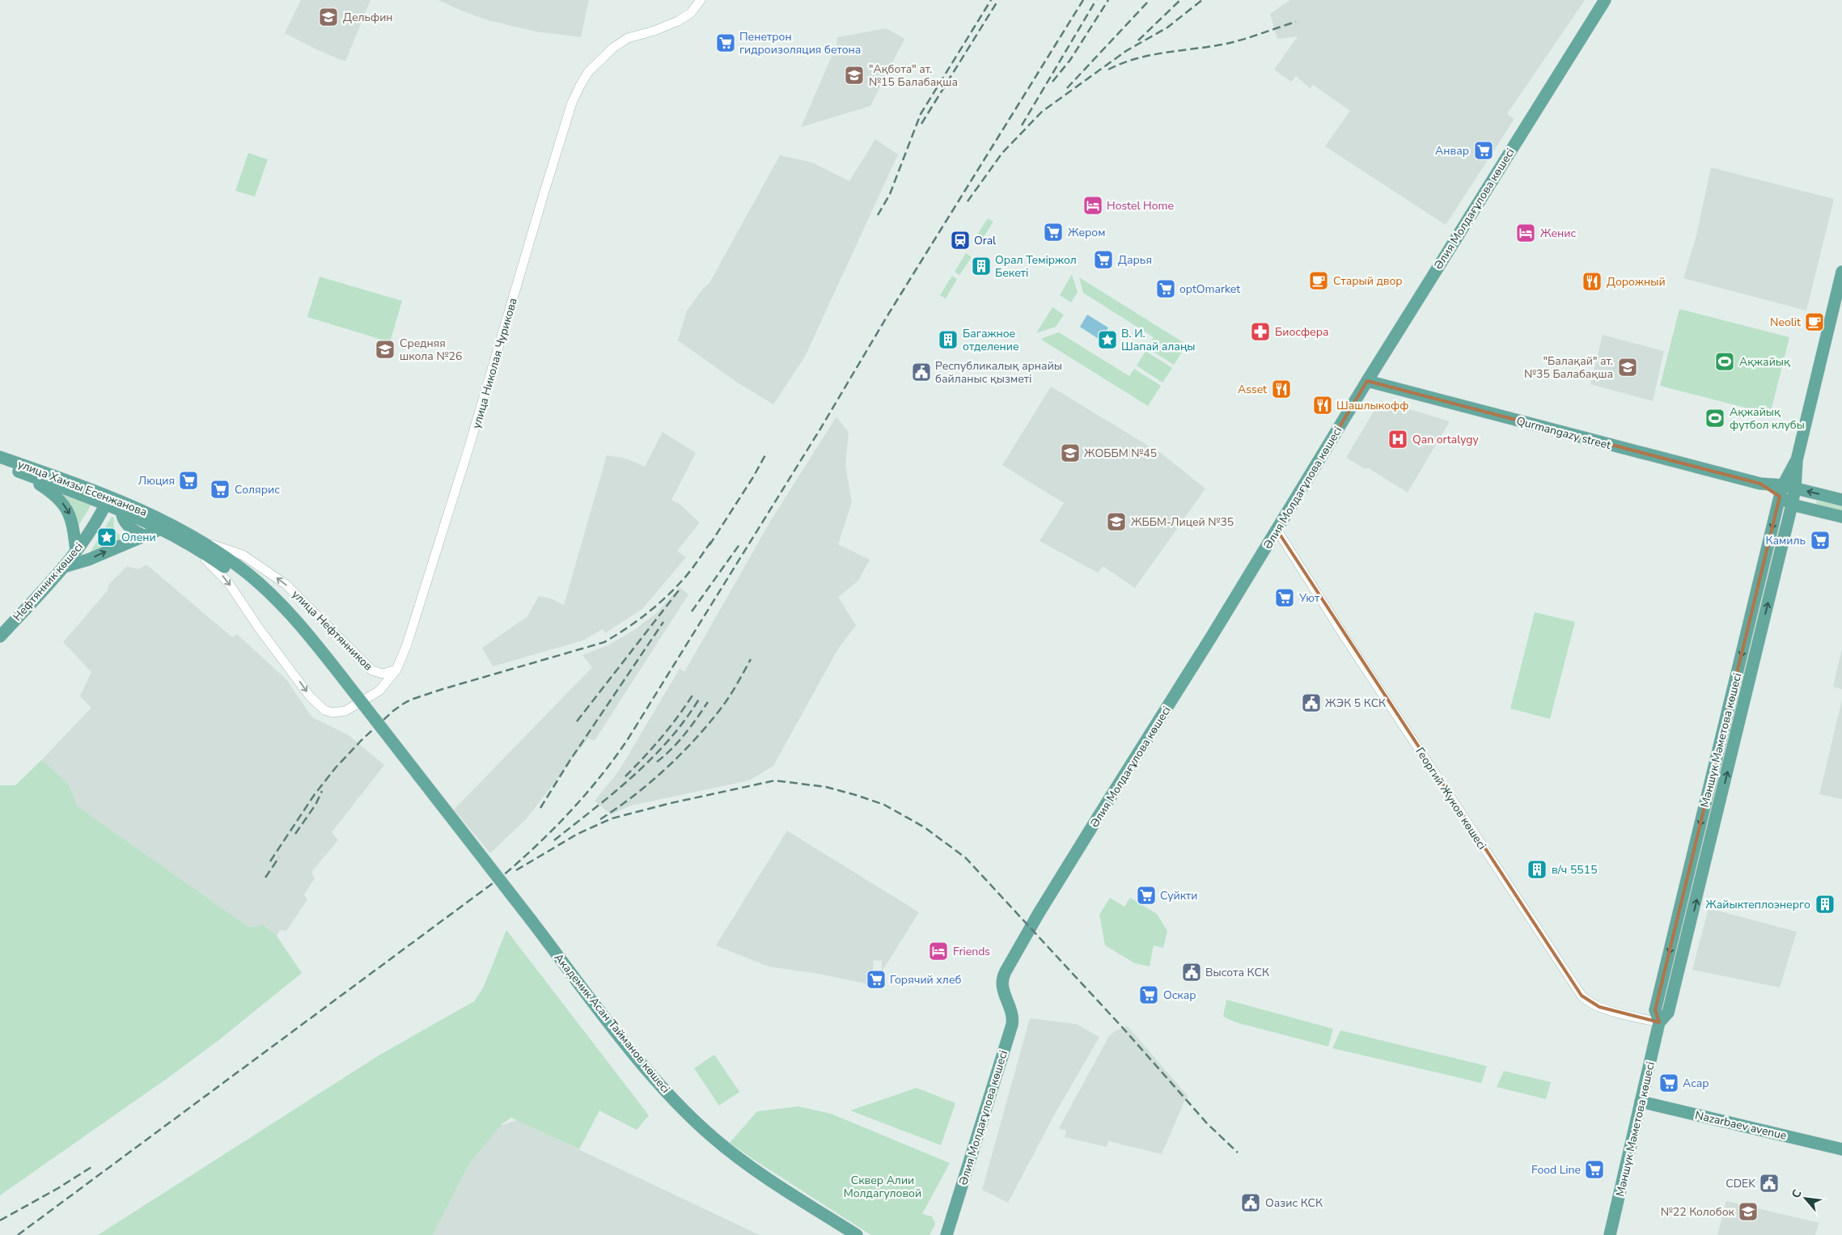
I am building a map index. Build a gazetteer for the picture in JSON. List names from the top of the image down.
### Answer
{
  "streets": {
    "main road": [
      "Әлия Молдағұлова көшесі",
      "Qurmangazy street",
      "улица Хамзы Есенжанова",
      "Нефтянник көшесі",
      "Мәншүк Мәметова көшесі",
      "Академик Асан Тайманов көшесі",
      "Nazarbaev avenue"
    ],
    "street": ["улица Николая Чурикова", "улица Нефтянников", "Георгий Жуков көшесі"]
  },
  "crossings": [
    ["Әлия Молдағұлова көшесі", "Qurmangazy street"],
    ["Әлия Молдағұлова көшесі", "Георгий Жуков көшесі"],
    ["улица Николая Чурикова", "улица Нефтянников"],
    ["Qurmangazy street", "Мәншүк Мәметова көшесі"],
    ["улица Хамзы Есенжанова", "Нефтянник көшесі"],
    ["улица Хамзы Есенжанова", "улица Нефтянников"],
    ["Мәншүк Мәметова көшесі", "Георгий Жуков көшесі"],
    ["Мәншүк Мәметова көшесі", "Nazarbaev avenue"]
  ],
  "one_way": ["улица Нефтянников"],
  "parks": ["Сквер Алии Молдагуловой"],
  "places": {
    "school or university": [
      "Дельфин",
      "\"Ақбота\" ат. №15 Балабақша",
      "Средняя школа №26",
      "\"Балақай\" ат. №35 Балабақша",
      "ЖОББМ №45",
      "ЖББМ-Лицей №35",
      "№22 Колобок"
    ],
    "supermarket": [
      "Пенетрон гидроизоляция бетона",
      "Анвар",
      "Жером",
      "Дарья",
      "optOmarket",
      "Люция",
      "Солярис",
      "Камиль",
      "Уют",
      "Суйкти",
      "Горячий хлеб",
      "Оскар",
      "Асар",
      "Food Line"
    ],
    "hotel": ["Hostel Home", "Женис", "Friends"],
    "station": ["Oral"],
    "building": [
      "Орал Теміржол Бекеті",
      "Багажное отделение",
      "в/ч 5515",
      "Жайыктеплоэнерго"
    ],
    "cafe": ["Старый двор", "Neolit"],
    "restaurant": ["Дорожный", "Asset", "Шашлыкофф"],
    "pharmacy": ["Биосфера"],
    "place": ["В. И. Шапай алаңы", "Олени"],
    "sports": ["Ақжайық", "Ақжайық футбол клубы"],
    "public building": [
      "Республикалық арнайы байланыс қызметі",
      "ЖЭК 5 КСК",
      "Высота КСК",
      "CDEK",
      "Оазис КСК"
    ],
    "hospital": ["Qan ortalygy"]
  },
  "north": "top left"
}
